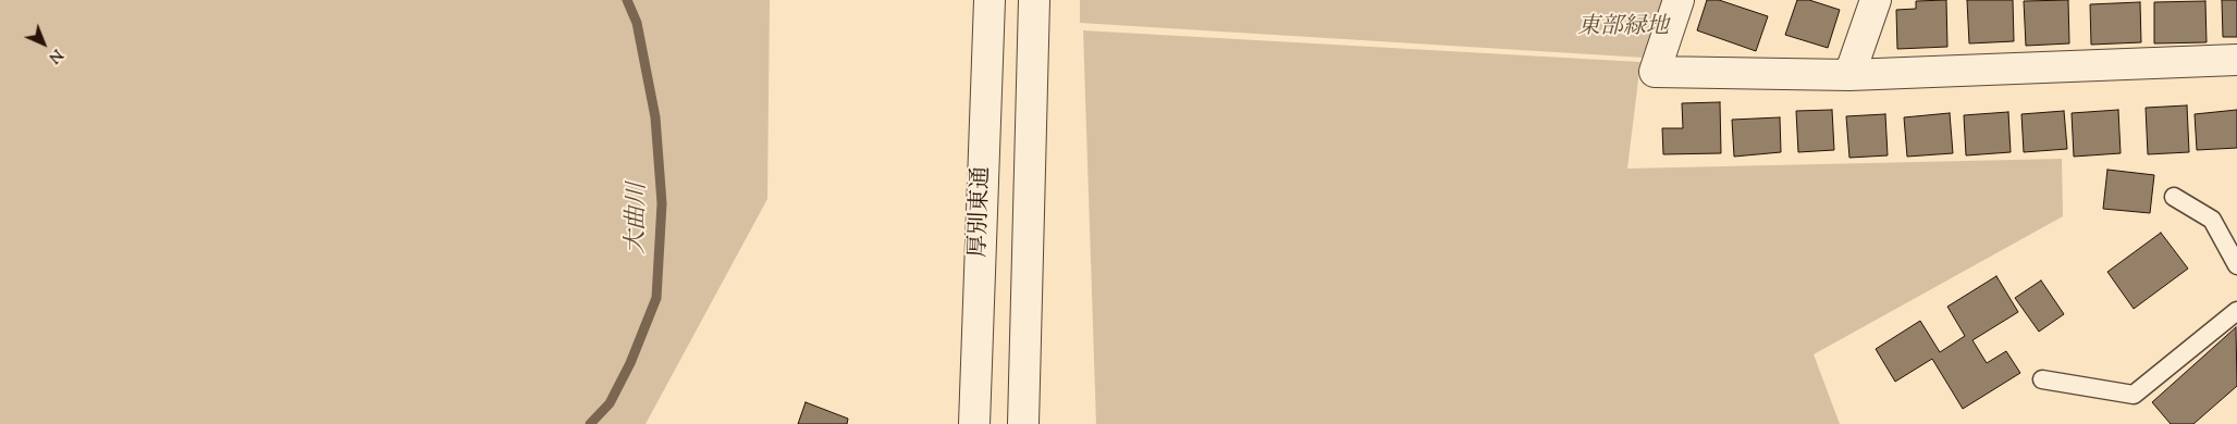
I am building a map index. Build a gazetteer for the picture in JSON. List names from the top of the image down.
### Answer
{
  "streets": {
    "street": ["厚別東通"]
  },
  "water": ["大曲川"],
  "parks": ["東部緑地"],
  "north": "bottom right"
}
